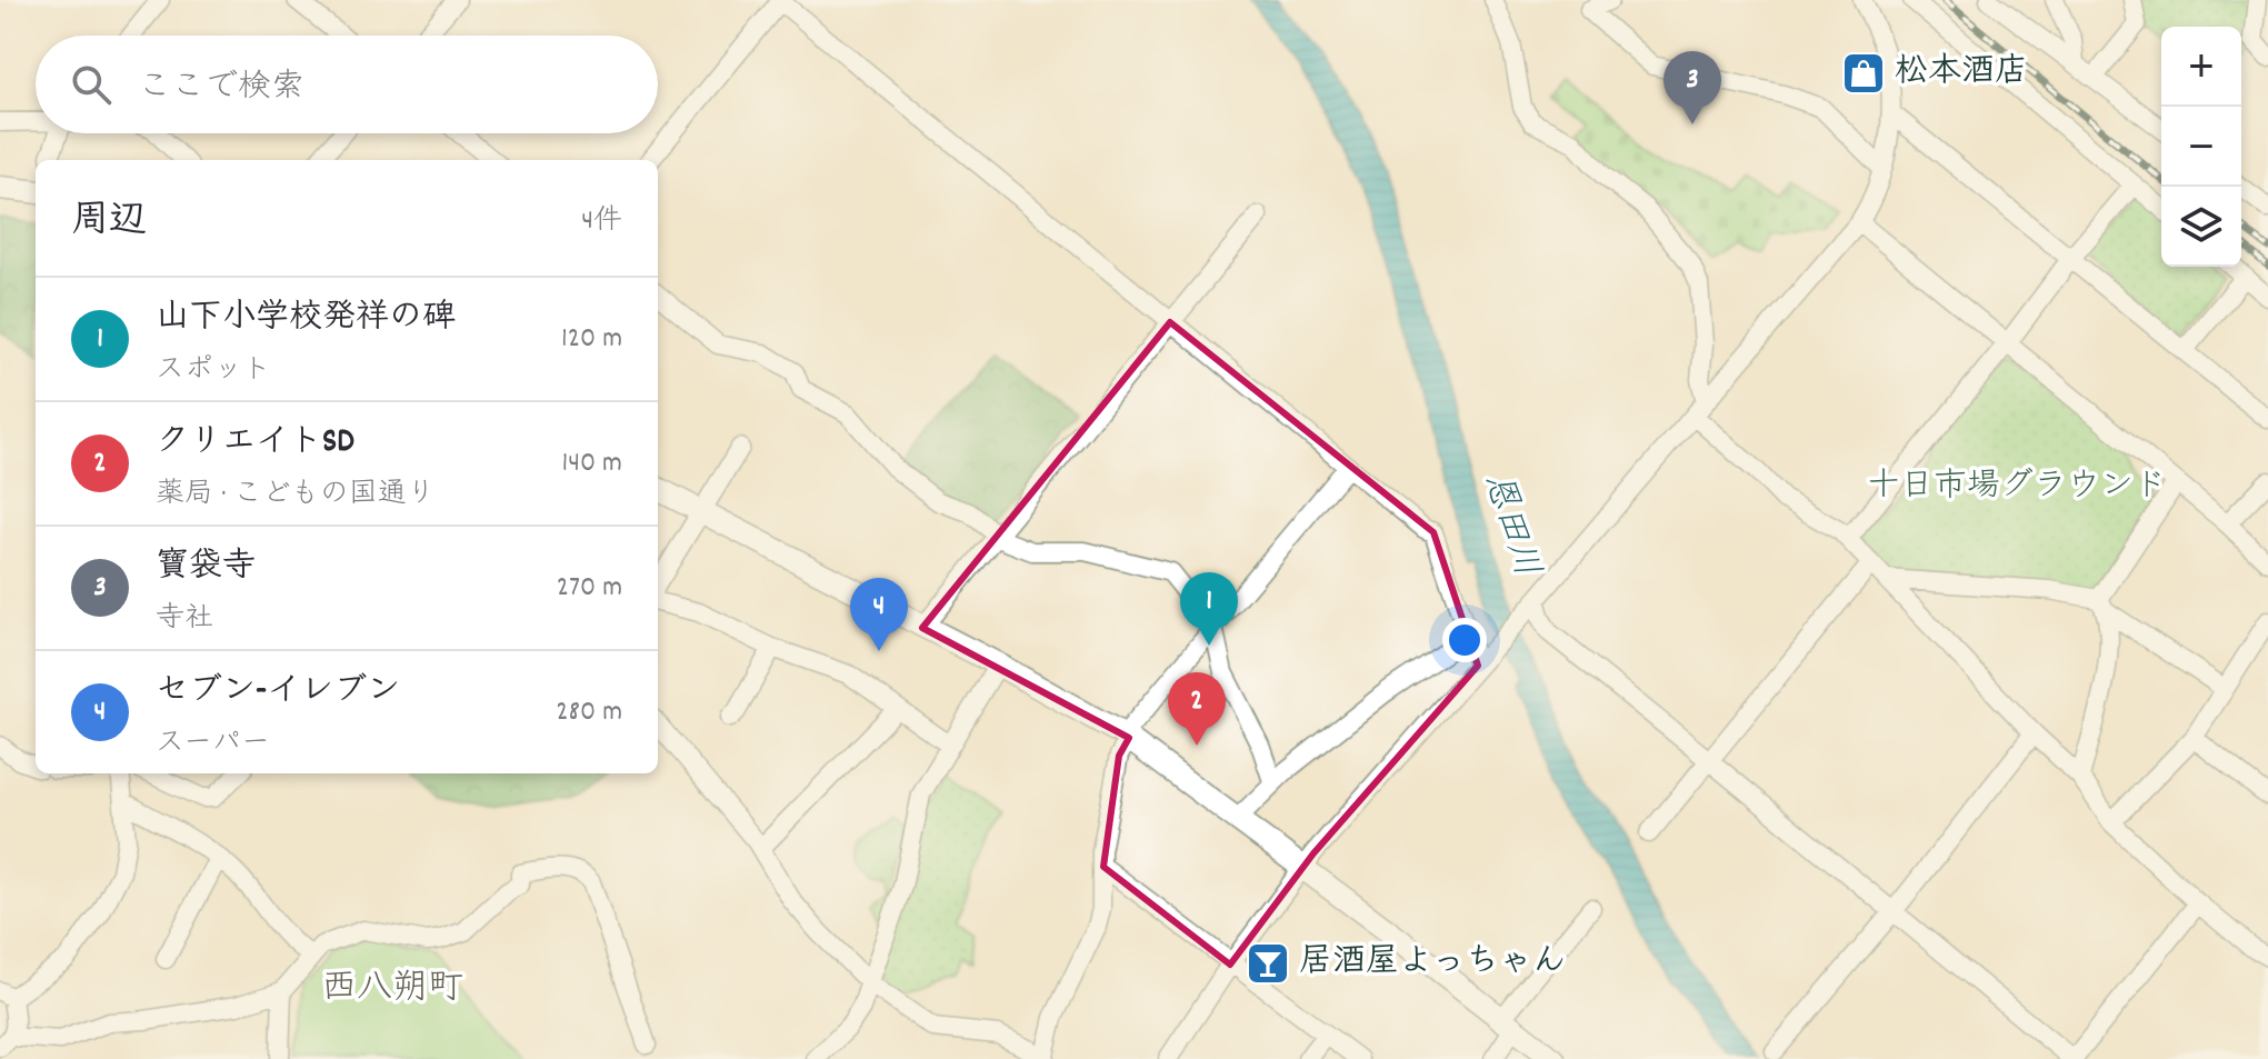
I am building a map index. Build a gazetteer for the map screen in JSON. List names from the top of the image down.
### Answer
{
  "districts": ["西八朔町"],
  "water": ["恩田川"],
  "parks": ["十日市場グラウンド"],
  "places": {
    "shop": ["松本酒店"],
    "bar": ["居酒屋よっちゃん"]
  },
  "page": {
    "map_buttons": ["+", "−"],
    "search": "ここで検索",
    "pins": [
      "3",
      "1",
      "4",
      "2"
    ],
    "heading": ["周辺", "4件"],
    "list": [
      {
        "mark": "1",
        "name": "山下小学校発祥の碑",
        "note": "スポット",
        "value": "120 m"
      },
      {
        "mark": "2",
        "name": "クリエイトSD",
        "note": "薬局 · こどもの国通り",
        "value": "140 m"
      },
      {
        "mark": "3",
        "name": "寶袋寺",
        "note": "寺社",
        "value": "270 m"
      },
      {
        "mark": "4",
        "name": "セブン-イレブン",
        "note": "スーパー",
        "value": "280 m"
      }
    ]
  }
}
